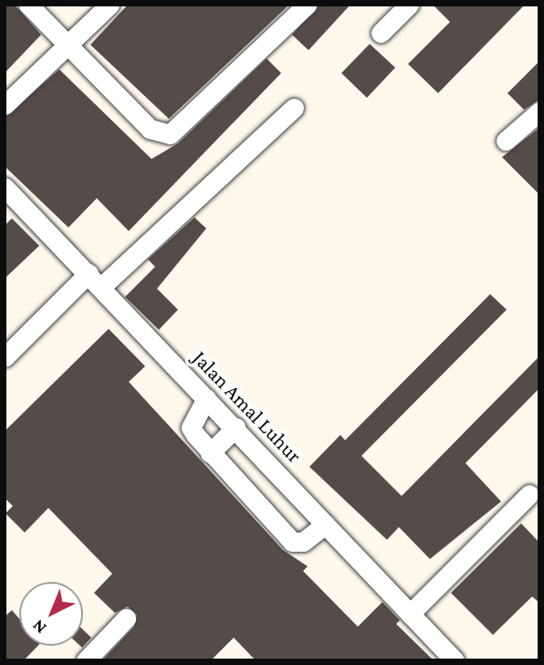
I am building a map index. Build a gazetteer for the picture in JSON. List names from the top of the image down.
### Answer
{
  "streets": {
    "street": ["Jalan Amal Luhur"]
  },
  "north": "bottom left"
}
